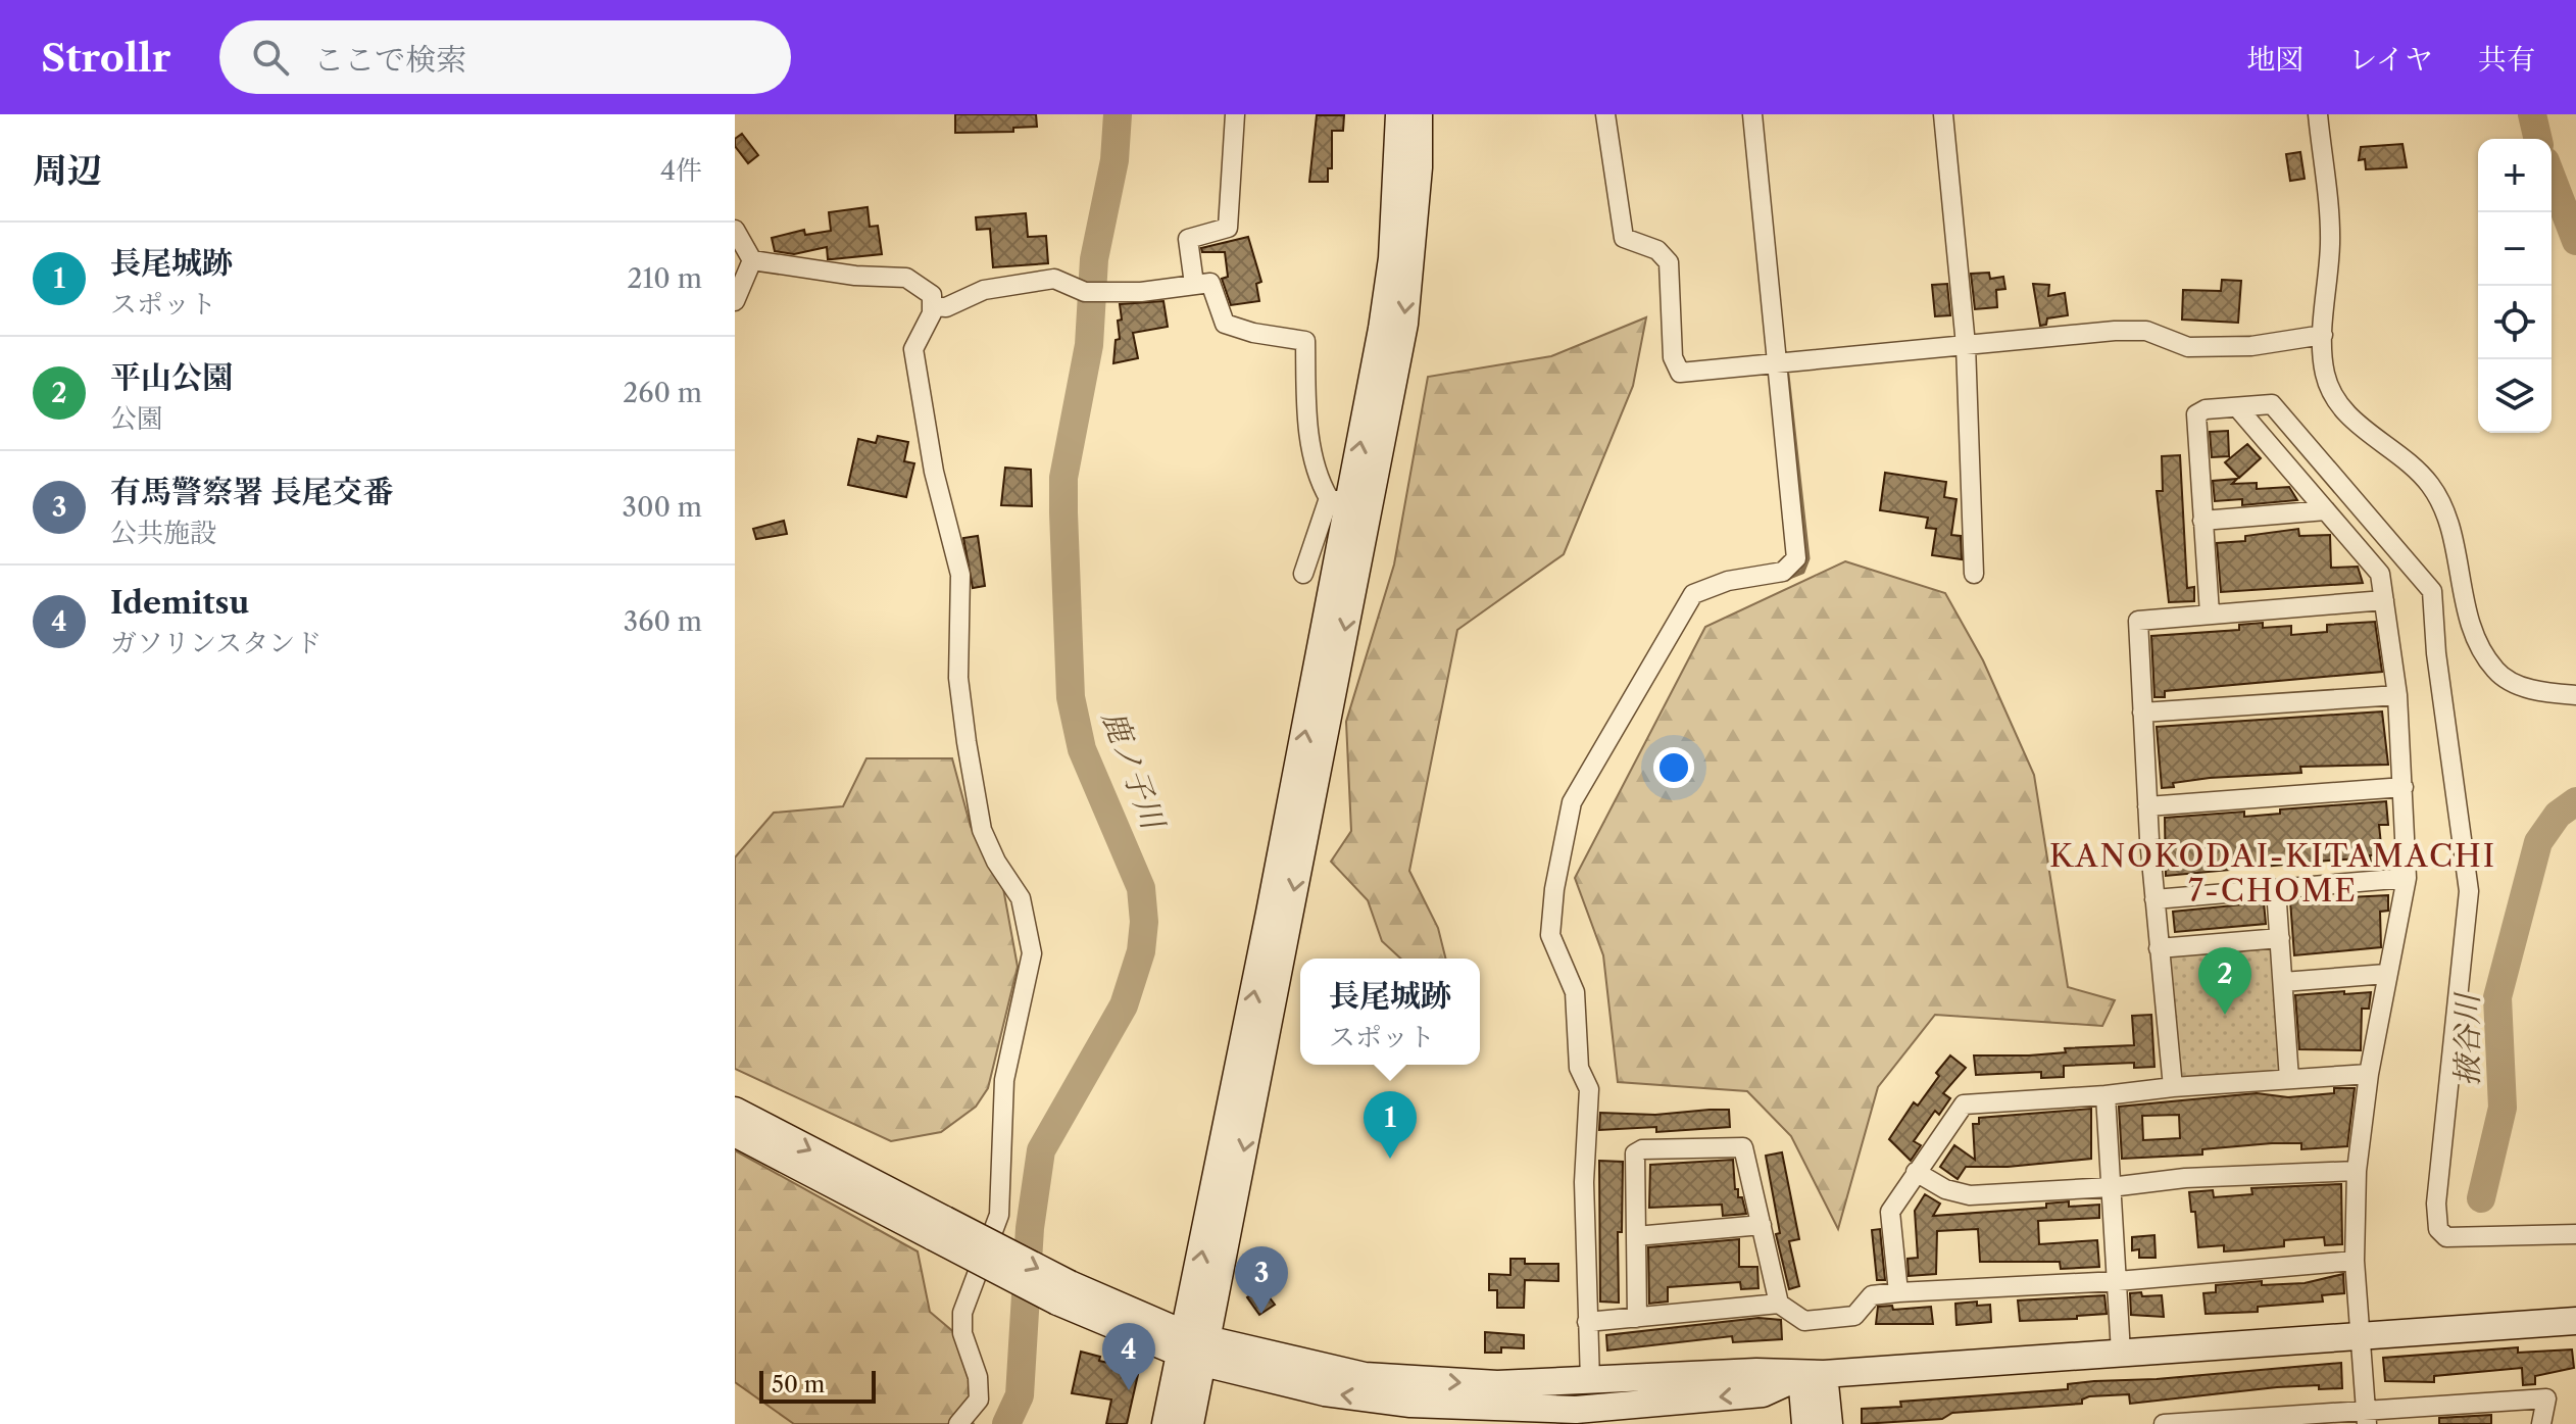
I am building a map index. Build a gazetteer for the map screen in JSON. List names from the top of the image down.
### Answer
{
  "districts": ["KANOKODAI-KITAMACHI 7-CHOME"],
  "water": ["鹿ノ子川", "掖谷川"],
  "scale_bar": "50 m",
  "page": {
    "header": "Strollr",
    "search": "ここで検索",
    "nav": ["地図", "レイヤ", "共有"],
    "heading": ["周辺", "4件"],
    "map_buttons": ["+", "−"],
    "list": [
      {
        "mark": "1",
        "name": "長尾城跡",
        "note": "スポット",
        "value": "210 m"
      },
      {
        "mark": "2",
        "name": "平山公園",
        "note": "公園",
        "value": "260 m"
      },
      {
        "mark": "3",
        "name": "有馬警察署 長尾交番",
        "note": "公共施設",
        "value": "300 m"
      },
      {
        "mark": "4",
        "name": "Idemitsu",
        "note": "ガソリンスタンド",
        "value": "360 m"
      }
    ],
    "pins": [
      "2",
      "1",
      "3",
      "4"
    ],
    "popup": ["長尾城跡", "スポット"],
    "scale": "50 m"
  }
}
